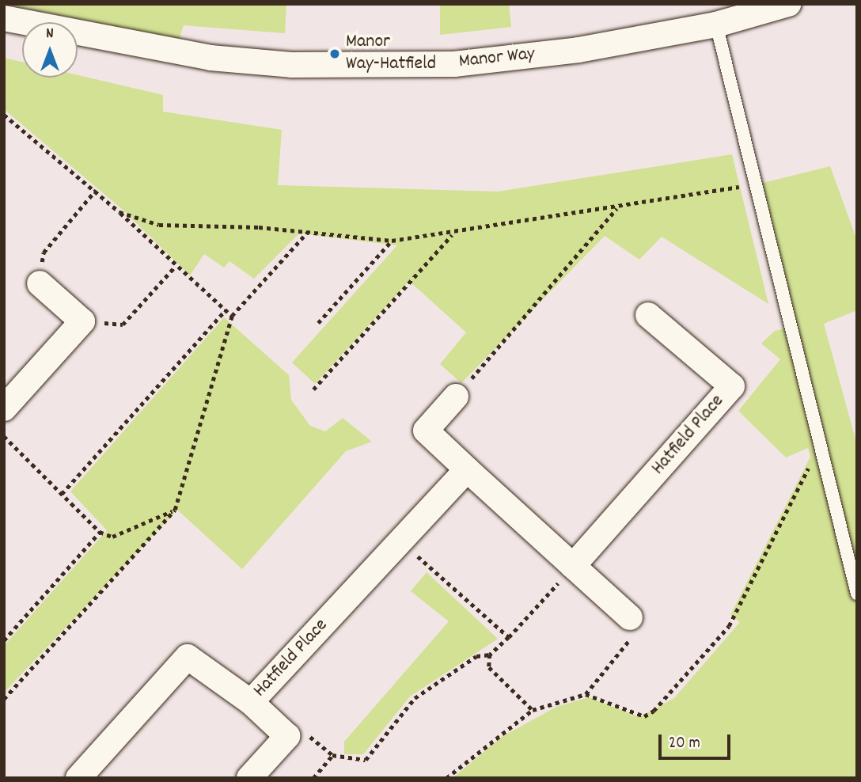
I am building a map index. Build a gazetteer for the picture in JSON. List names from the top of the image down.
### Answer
{
  "streets": {
    "street": ["Manor Way", "Hatfield Place"]
  },
  "places": ["Manor Way-Hatfield"],
  "scale_bar": "20 m",
  "north": "top"
}
